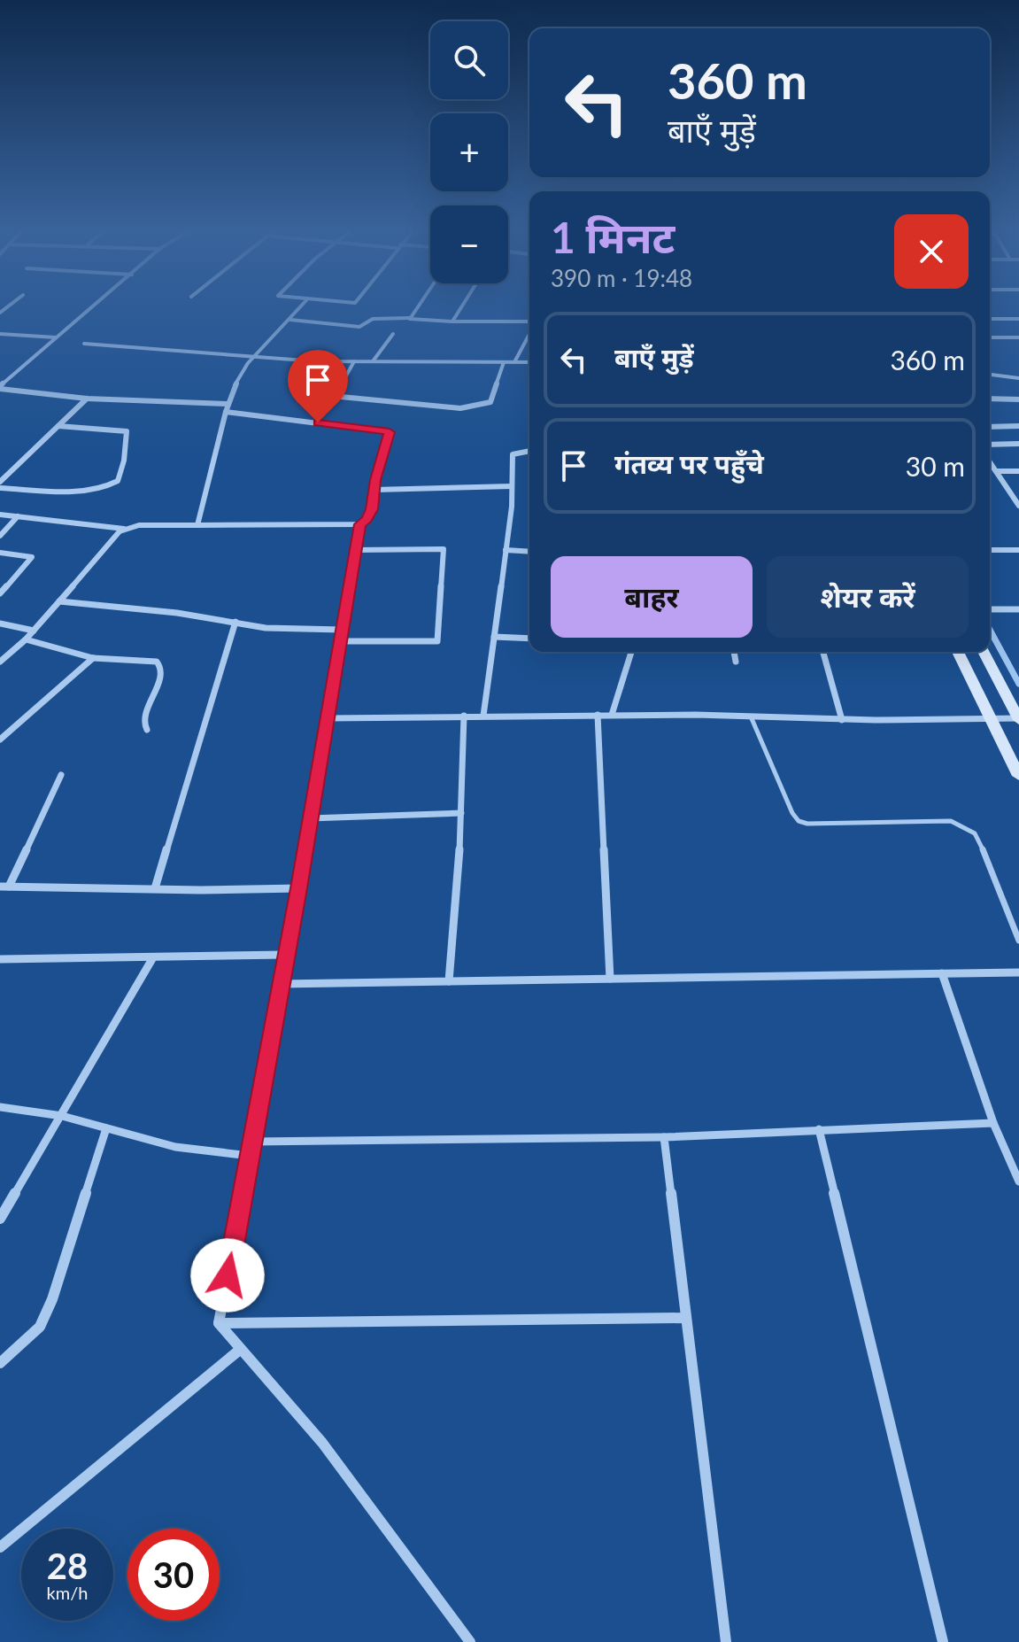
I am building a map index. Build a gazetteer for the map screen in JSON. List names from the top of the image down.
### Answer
{
  "page": {
    "map_buttons": ["+", "−"],
    "turn": ["360 m", "बाएँ मुड़ें"],
    "heading": ["1 मिनट", "390 m · 19:48"],
    "list": [
      {
        "name": "बाएँ मुड़ें",
        "value": "360 m"
      },
      {
        "name": "गंतव्य पर पहुँचे",
        "value": "30 m"
      }
    ],
    "buttons": ["बाहर", "शेयर करें"],
    "speed": "28 km/h",
    "limit": "30"
  }
}
